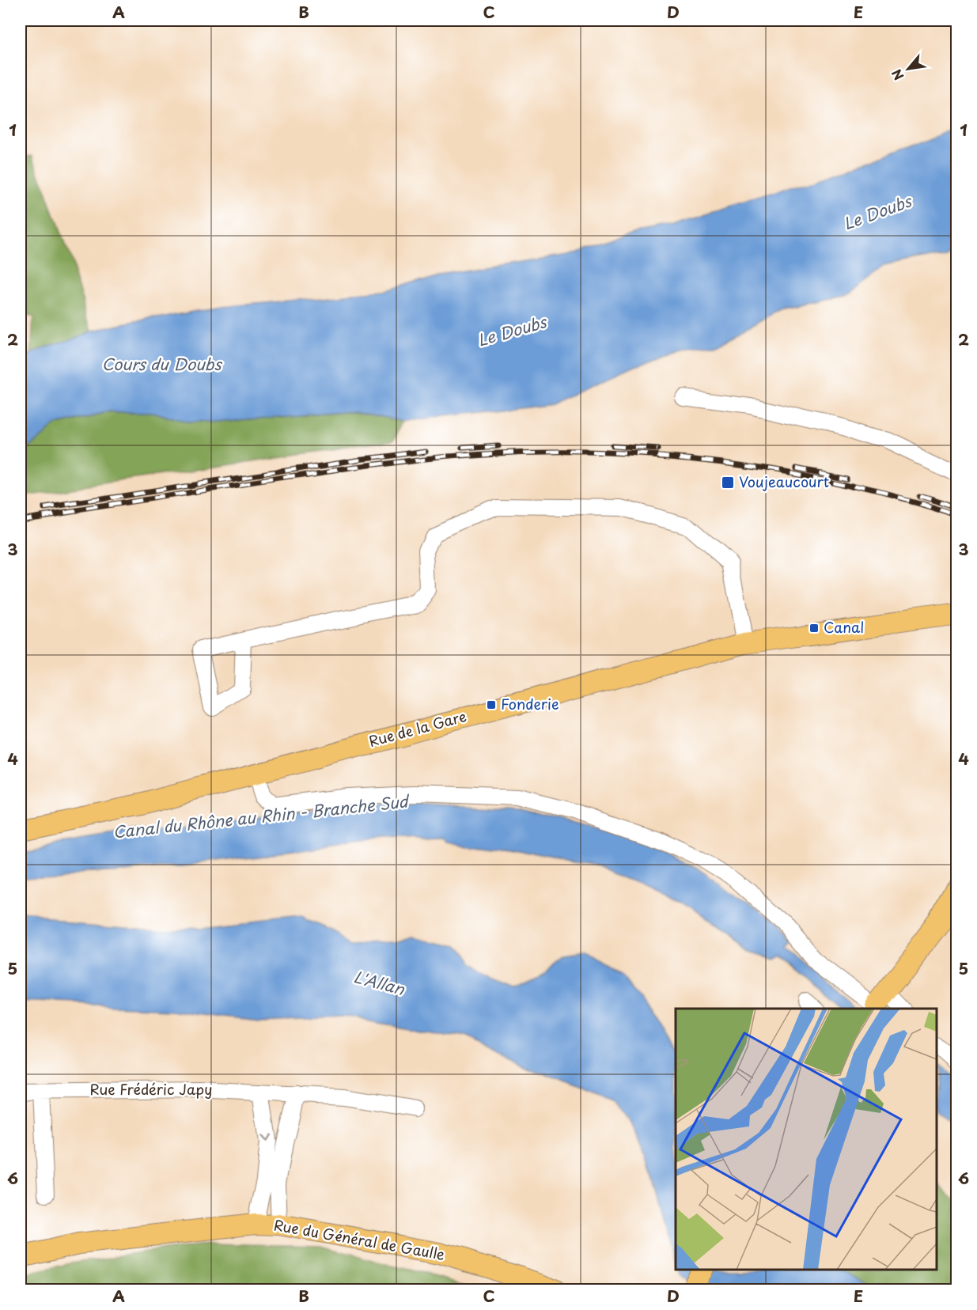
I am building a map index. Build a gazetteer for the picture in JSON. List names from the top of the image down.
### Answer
{
  "streets": {
    "main road": ["Rue de la Gare", "Rue du Général de Gaulle"],
    "street": ["Rue Frédéric Japy"]
  },
  "water": [
    "Le Doubs",
    "Cours du Doubs",
    "Canal du Rhône au Rhin - Branche Sud",
    "L'Allan"
  ],
  "places": {
    "transit": ["Voujeaucourt", "Canal", "Fonderie"]
  },
  "north": "bottom left",
  "grid": {
    "columns": [
      "A",
      "B",
      "C",
      "D",
      "E"
    ],
    "rows": [
      "1",
      "2",
      "3",
      "4",
      "5",
      "6"
    ]
  }
}
